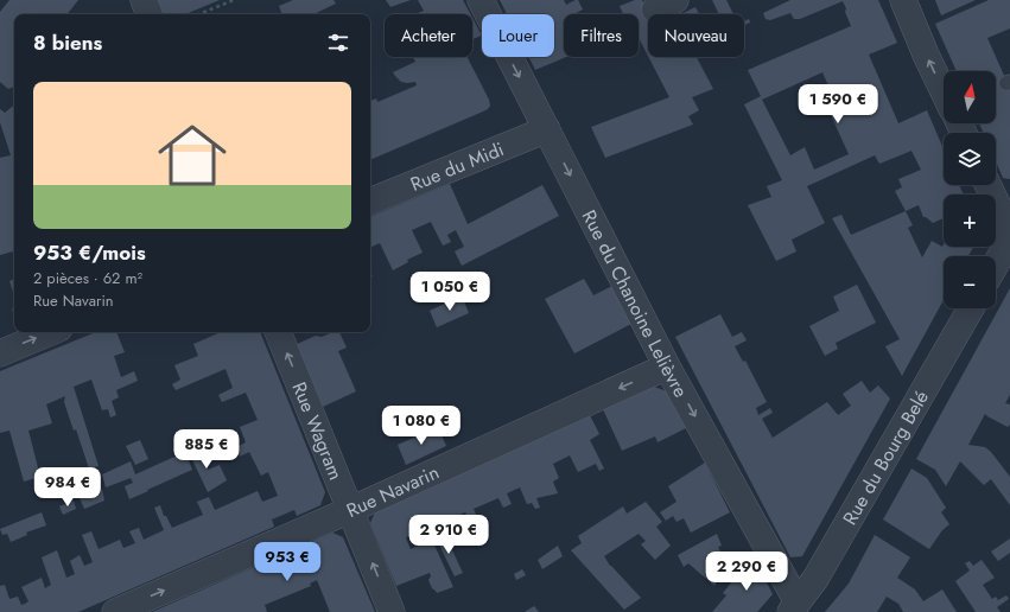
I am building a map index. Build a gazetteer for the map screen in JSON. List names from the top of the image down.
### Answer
{
  "streets": {
    "street": [
      "Rue du Midi",
      "Rue du Chanoine Lelièvre",
      "Rue Wagram",
      "Rue du Bourg Belé",
      "Rue Navarin"
    ]
  },
  "crossings": [
    ["Rue du Midi", "Rue du Chanoine Lelièvre"],
    ["Rue du Chanoine Lelièvre", "Rue du Bourg Belé"],
    ["Rue du Chanoine Lelièvre", "Rue Navarin"],
    ["Rue Wagram", "Rue Navarin"]
  ],
  "one_way": ["Rue du Chanoine Lelièvre", "Rue Wagram"],
  "north": "top",
  "page": {
    "chip": [
      "Acheter",
      "Louer",
      "Filtres",
      "Nouveau"
    ],
    "heading": "8 biens",
    "map_buttons": ["+", "−"],
    "list": [
      {
        "name": "953 €/mois",
        "note": "2 pièces · 62 m² · Rue Navarin"
      }
    ],
    "price": [
      "1 590 €",
      "1 050 €",
      "1 080 €",
      "885 €",
      "984 €",
      "2 910 €",
      "953 €",
      "2 290 €"
    ]
  }
}
